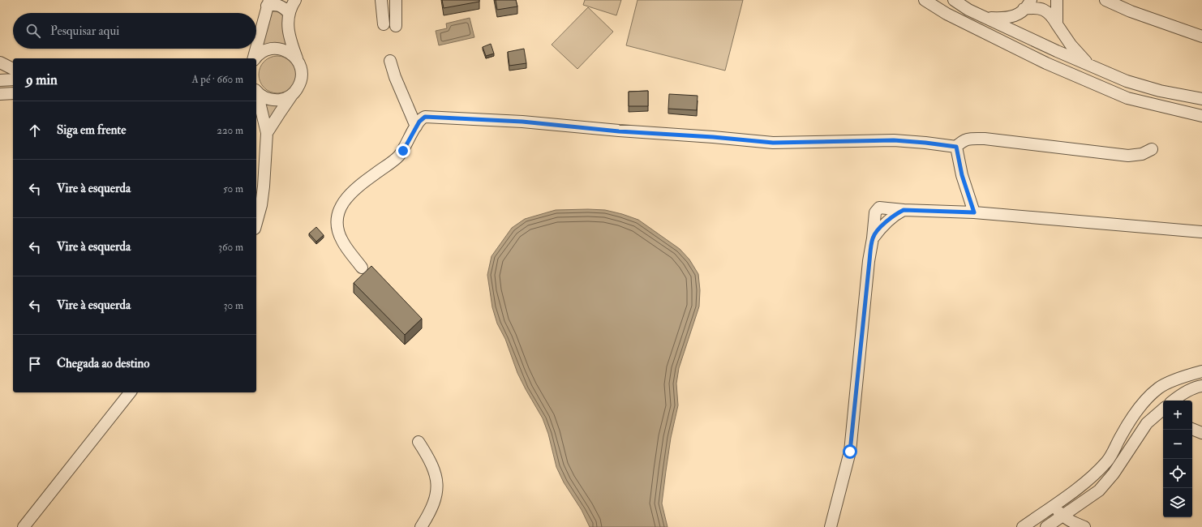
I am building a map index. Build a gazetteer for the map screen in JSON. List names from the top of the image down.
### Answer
{
  "page": {
    "search": "Pesquisar aqui",
    "heading": ["9 min", "A pé · 660 m"],
    "list": [
      ["Siga em frente", "220 m"],
      ["Vire à esquerda", "50 m"],
      ["Vire à esquerda", "360 m"],
      ["Vire à esquerda", "30 m"],
      "Chegada ao destino"
    ],
    "map_buttons": ["+", "−"]
  }
}
